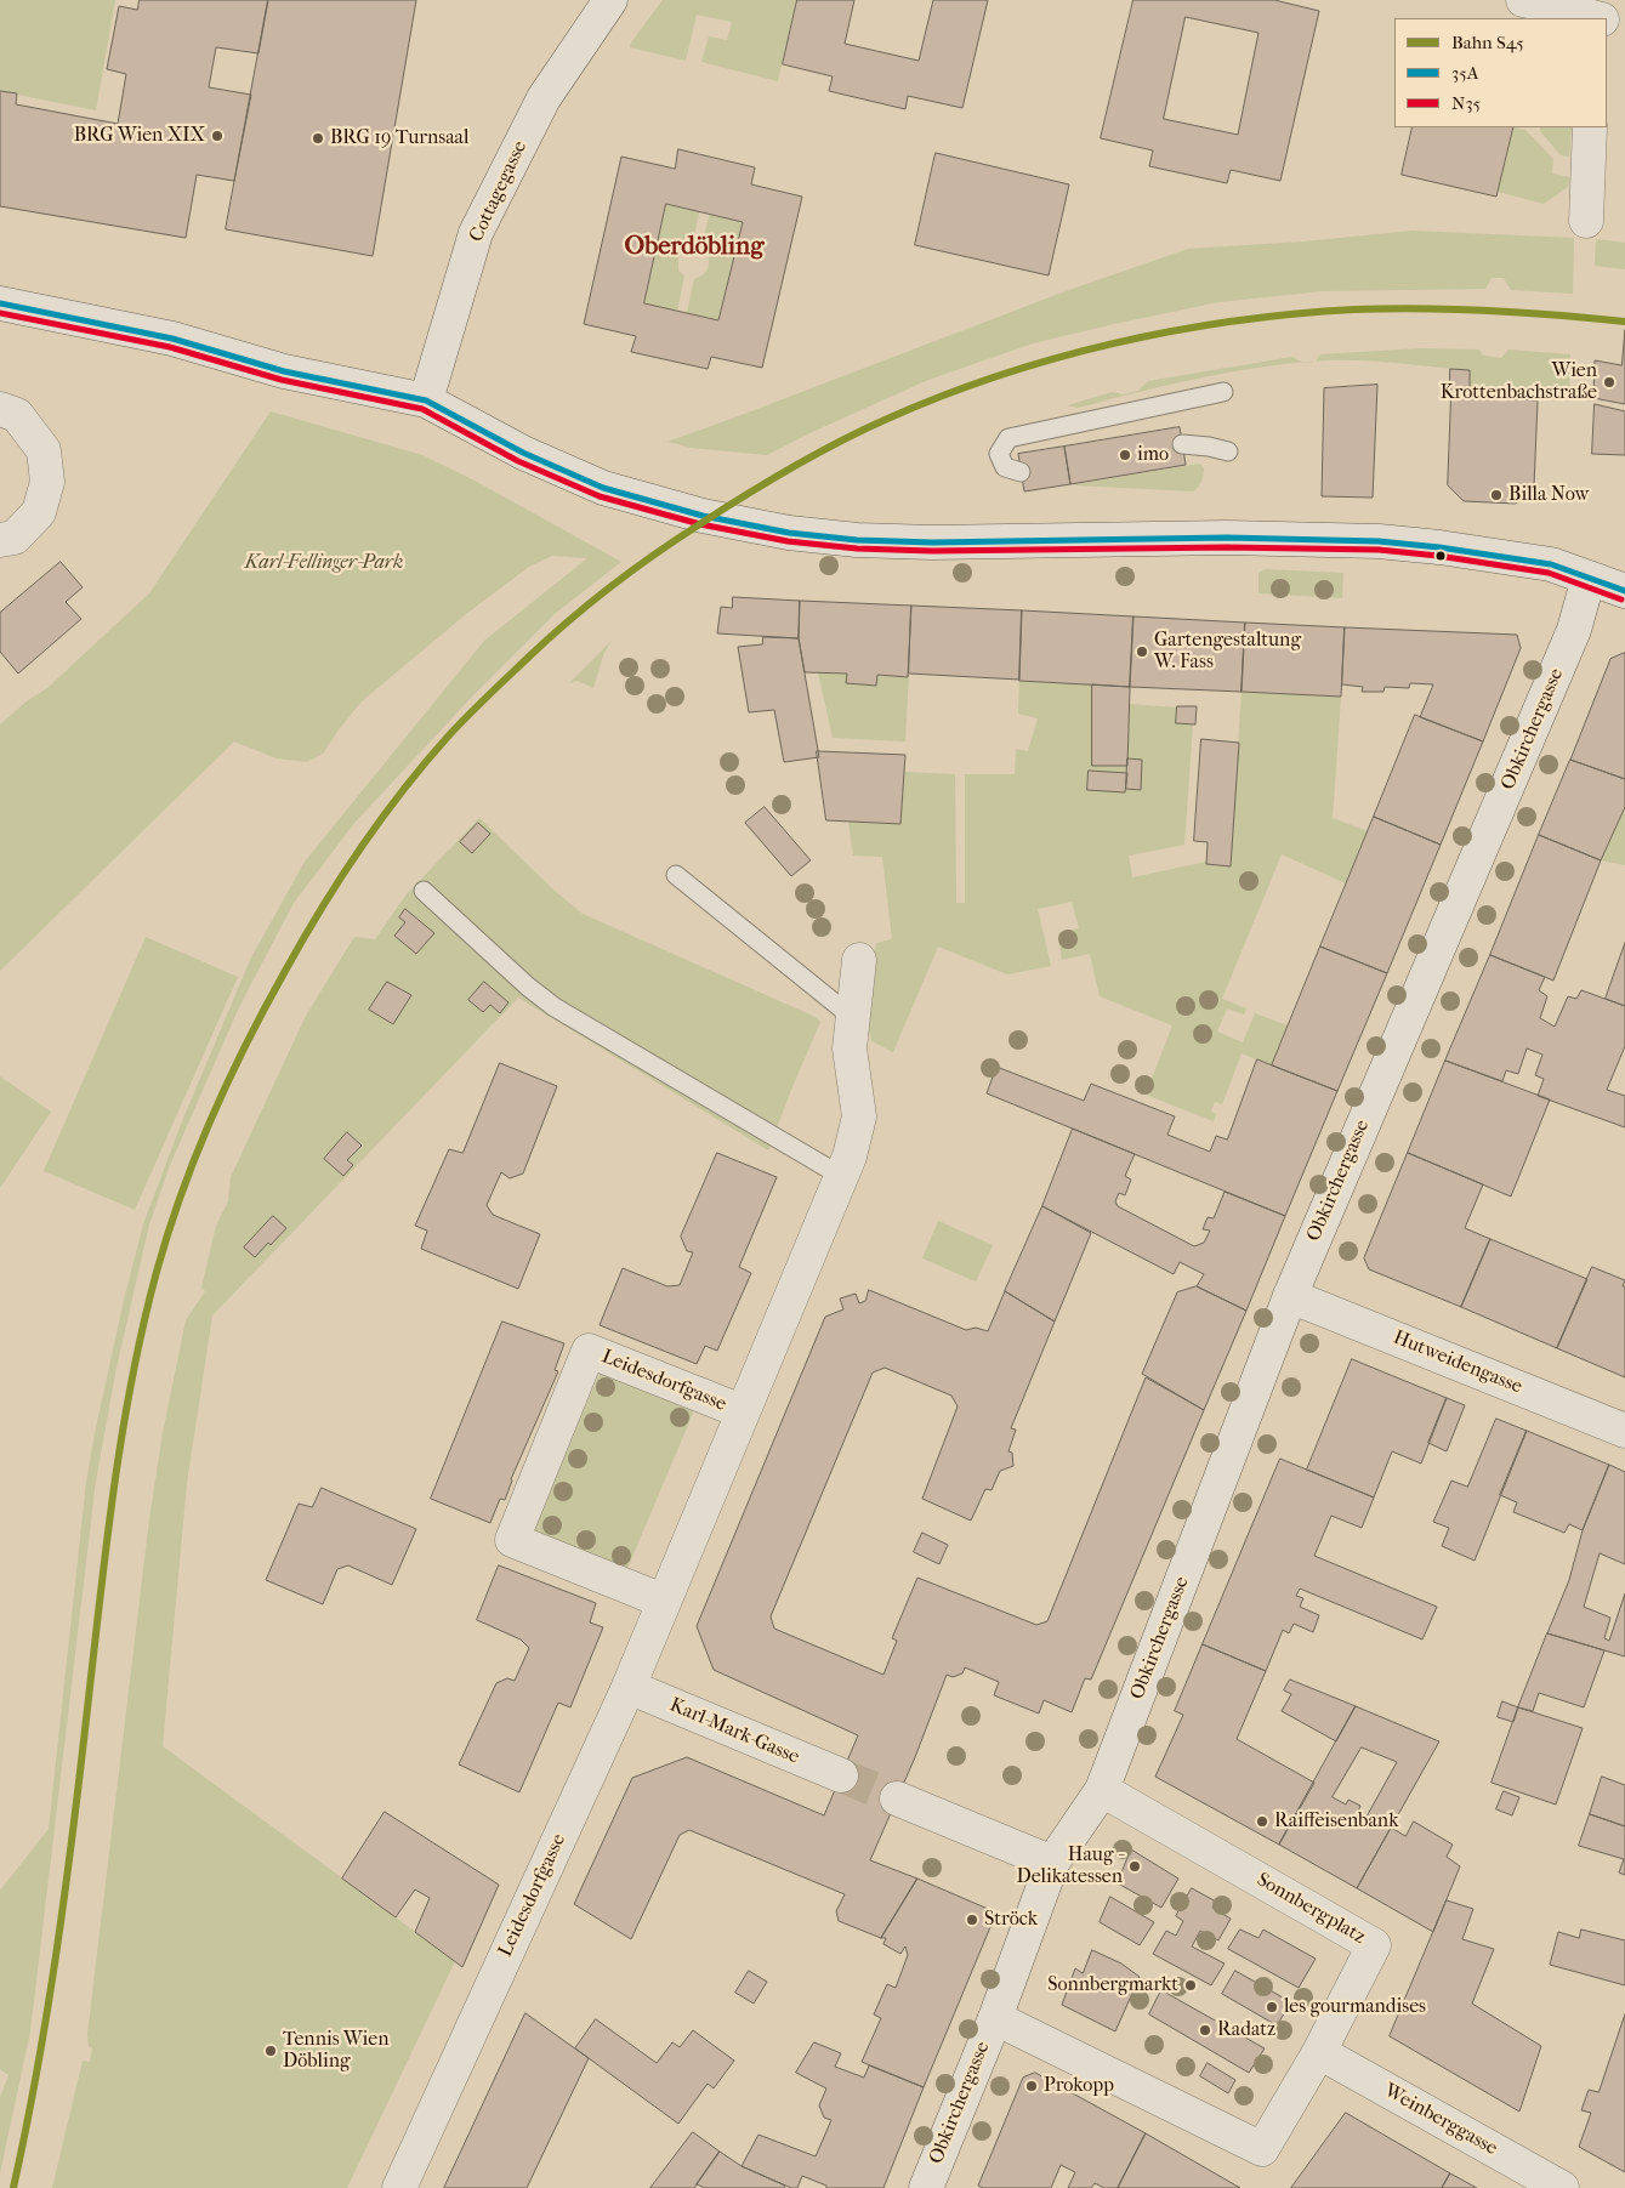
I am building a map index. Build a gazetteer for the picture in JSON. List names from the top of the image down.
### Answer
{
  "streets": {
    "street": [
      "Cottagegasse",
      "Obkirchergasse",
      "Hutweidengasse",
      "Leidesdorfgasse",
      "Karl-Mark-Gasse",
      "Sonnbergplatz",
      "Weinberggasse"
    ]
  },
  "crossings": [
    ["Obkirchergasse", "Hutweidengasse"],
    ["Obkirchergasse", "Sonnbergplatz"],
    ["Leidesdorfgasse", "Karl-Mark-Gasse"],
    ["Sonnbergplatz", "Weinberggasse"]
  ],
  "districts": ["Oberdöbling"],
  "parks": ["Karl-Fellinger-Park"],
  "places": [
    "BRG Wien XIX",
    "BRG 19 Turnsaal",
    "Wien Krottenbachstraße",
    "imo",
    "Billa Now",
    "Gartengestaltung W. Fass",
    "Raiffeisenbank",
    "Haug - Delikatessen",
    "Ströck",
    "Sonnbergmarkt",
    "les gourmandises",
    "Radatz",
    "Tennis Wien Döbling",
    "Prokopp"
  ],
  "lines": ["transit line 35A", "rail line S45", "transit line N35"],
  "legend": ["Bahn S45", "35A", "N35"]
}
